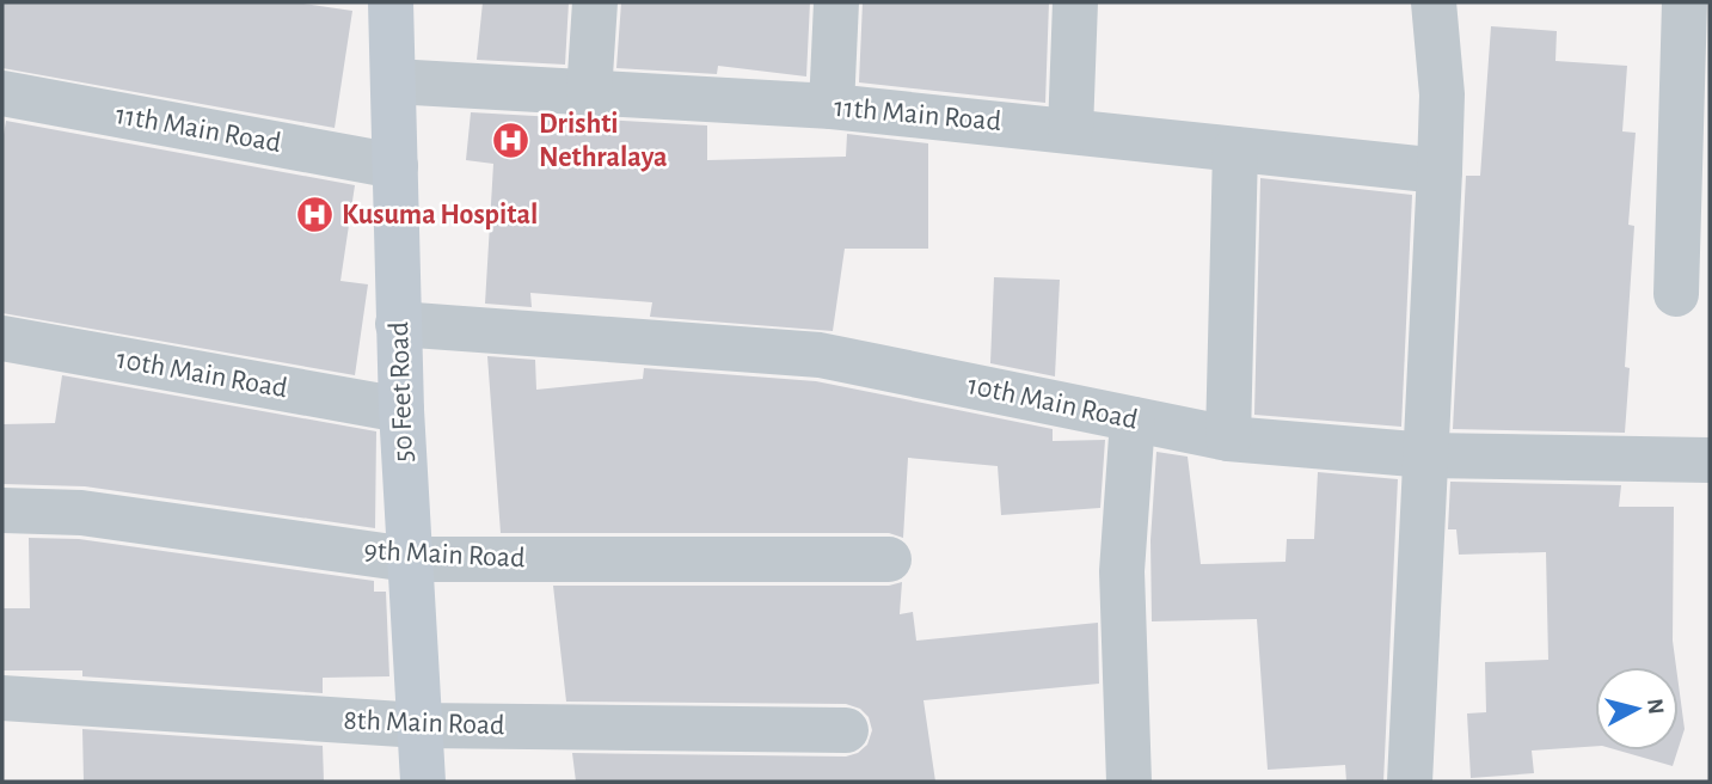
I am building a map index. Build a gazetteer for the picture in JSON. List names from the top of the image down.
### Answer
{
  "streets": {
    "main road": ["50 Feet Road"],
    "street": [
      "11th Main Road",
      "10th Main Road",
      "9th Main Road",
      "8th Main Road"
    ]
  },
  "crossings": [
    ["11th Main Road", "50 Feet Road"],
    ["10th Main Road", "50 Feet Road"],
    ["50 Feet Road", "9th Main Road"],
    ["50 Feet Road", "8th Main Road"]
  ],
  "places": {
    "hospital": ["Drishti Nethralaya", "Kusuma Hospital"]
  },
  "north": "right"
}
